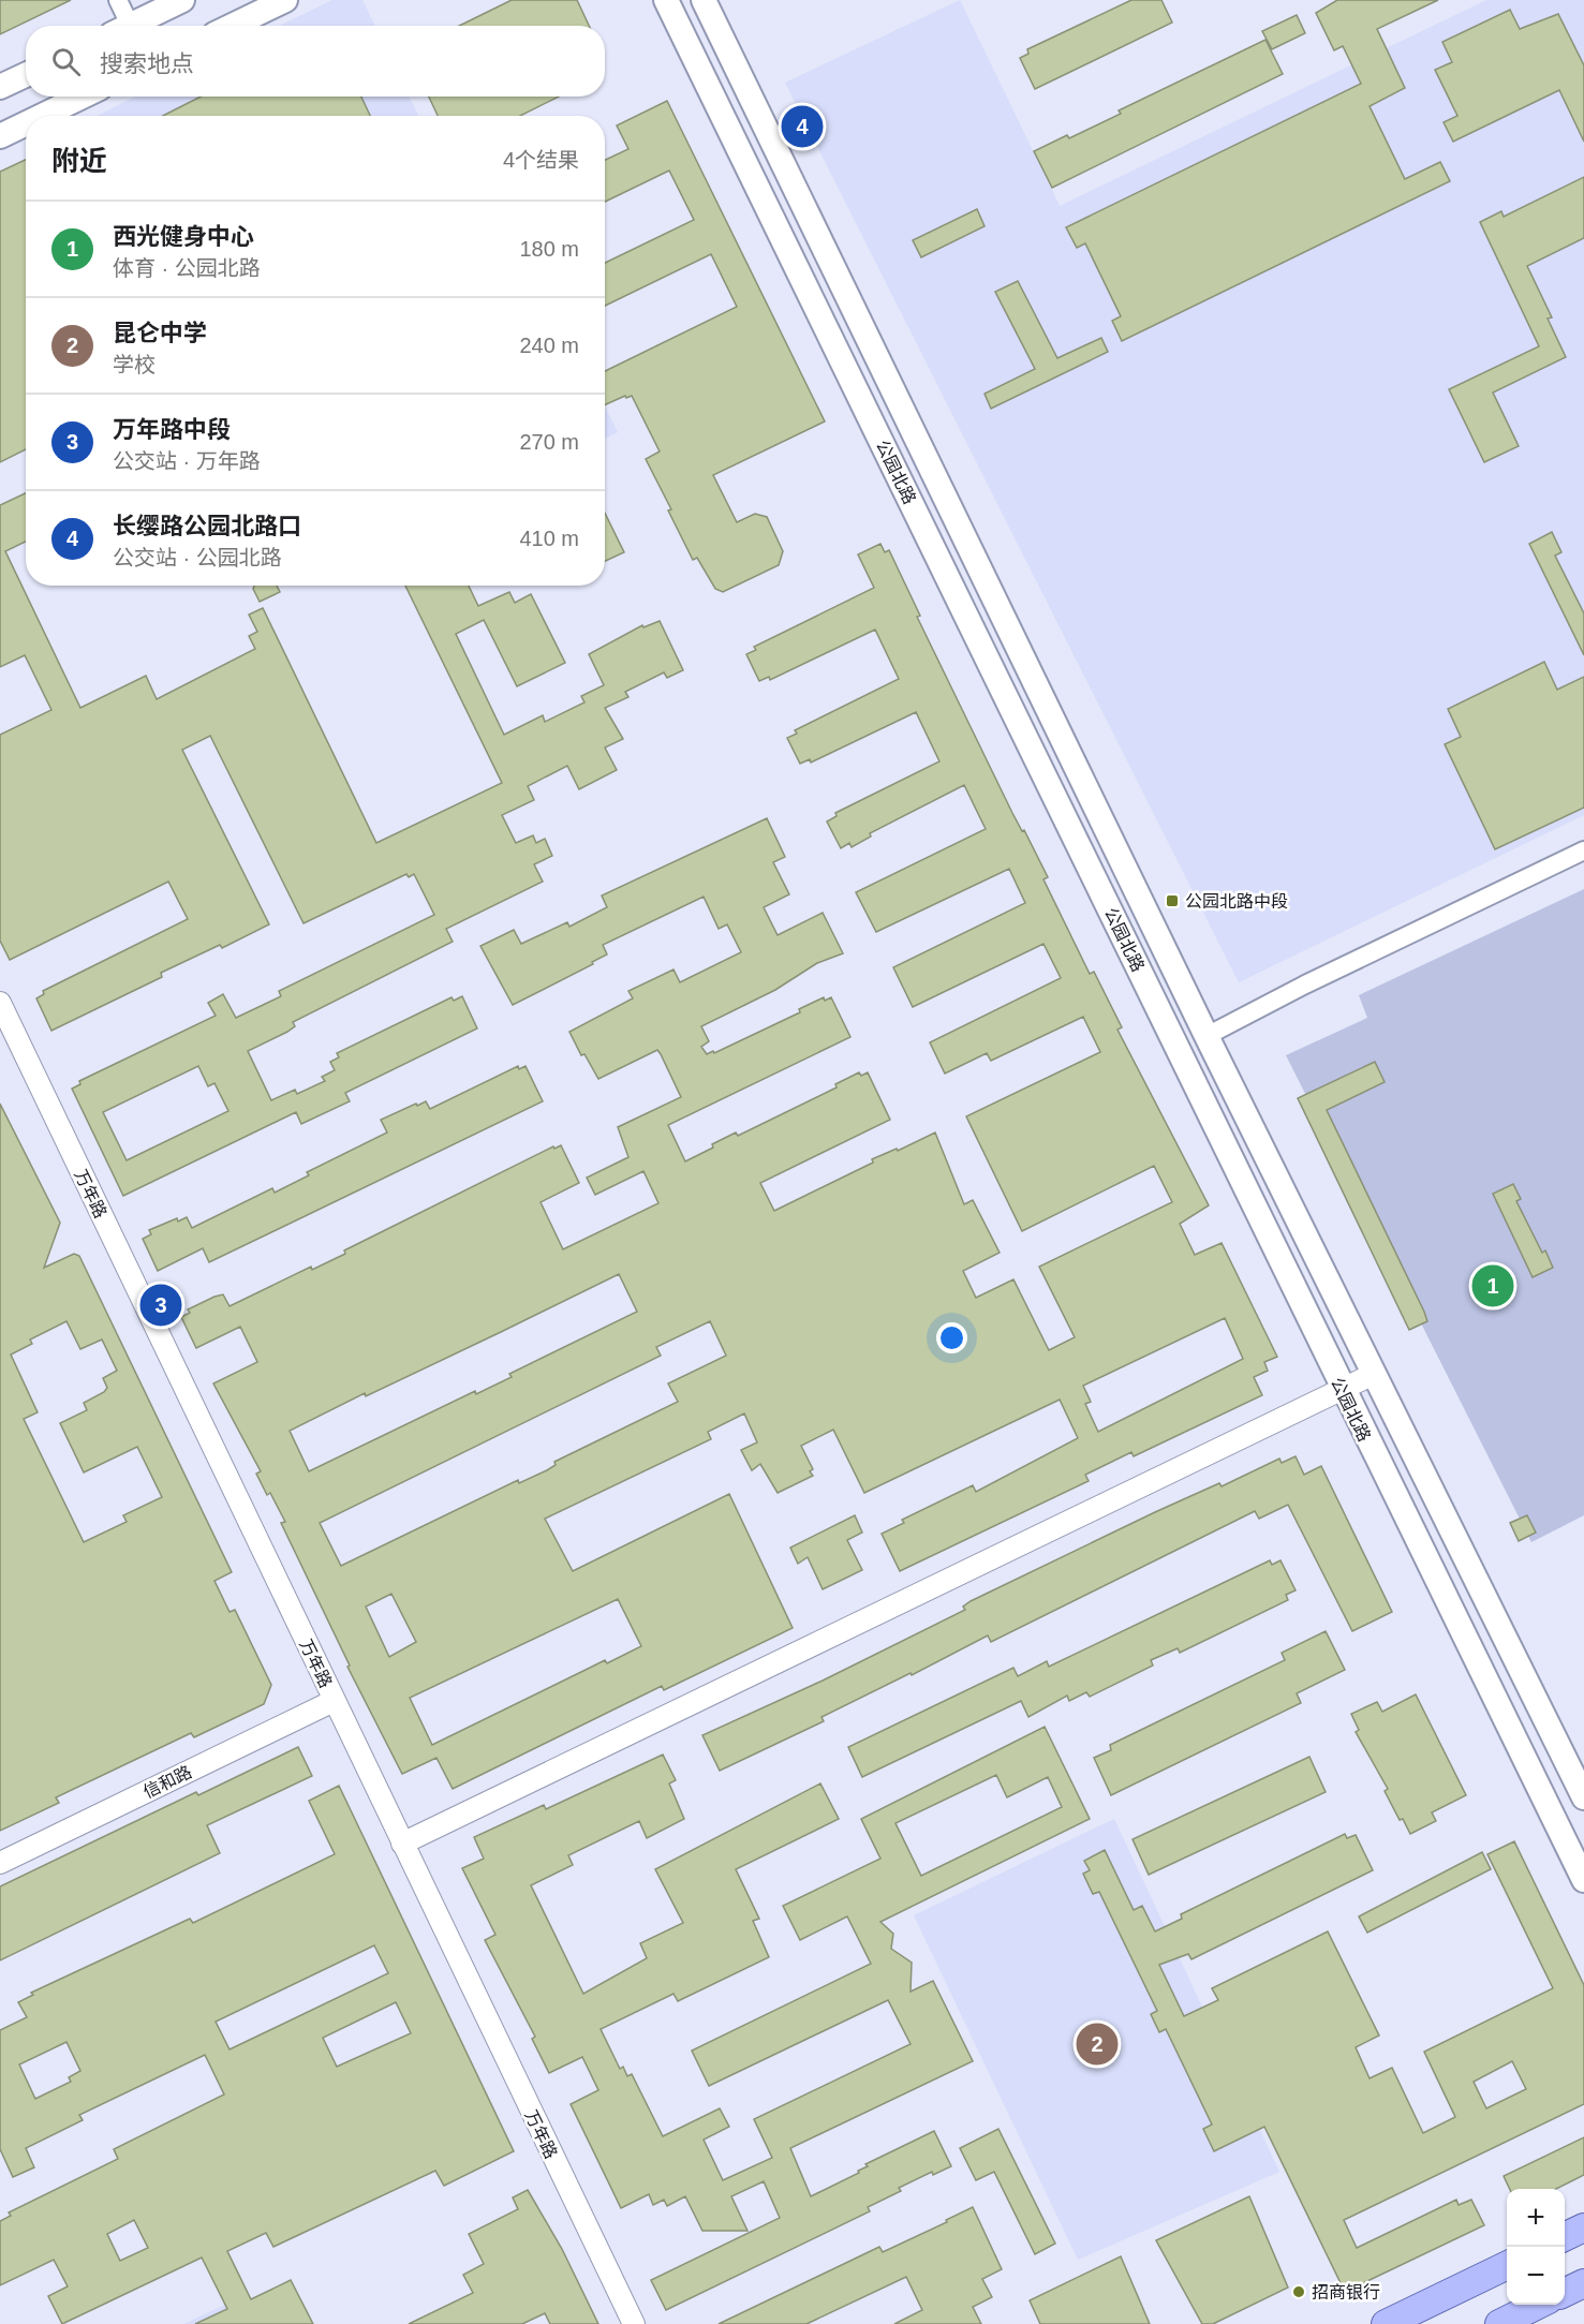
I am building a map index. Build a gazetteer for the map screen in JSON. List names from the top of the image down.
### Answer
{
  "streets": {
    "main road": ["公园北路"],
    "street": ["万年路", "信和路"]
  },
  "crossings": [
    ["万年路", "信和路"]
  ],
  "places": {
    "transit": ["公园北路中段"],
    "other": ["招商银行"]
  },
  "page": {
    "search": "搜索地点",
    "pins": [
      "4",
      "1",
      "3",
      "2"
    ],
    "heading": ["附近", "4个结果"],
    "list": [
      {
        "mark": "1",
        "name": "西光健身中心",
        "note": "体育 · 公园北路",
        "value": "180 m"
      },
      {
        "mark": "2",
        "name": "昆仑中学",
        "note": "学校",
        "value": "240 m"
      },
      {
        "mark": "3",
        "name": "万年路中段",
        "note": "公交站 · 万年路",
        "value": "270 m"
      },
      {
        "mark": "4",
        "name": "长缨路公园北路口",
        "note": "公交站 · 公园北路",
        "value": "410 m"
      }
    ],
    "map_buttons": ["+", "−"]
  }
}
